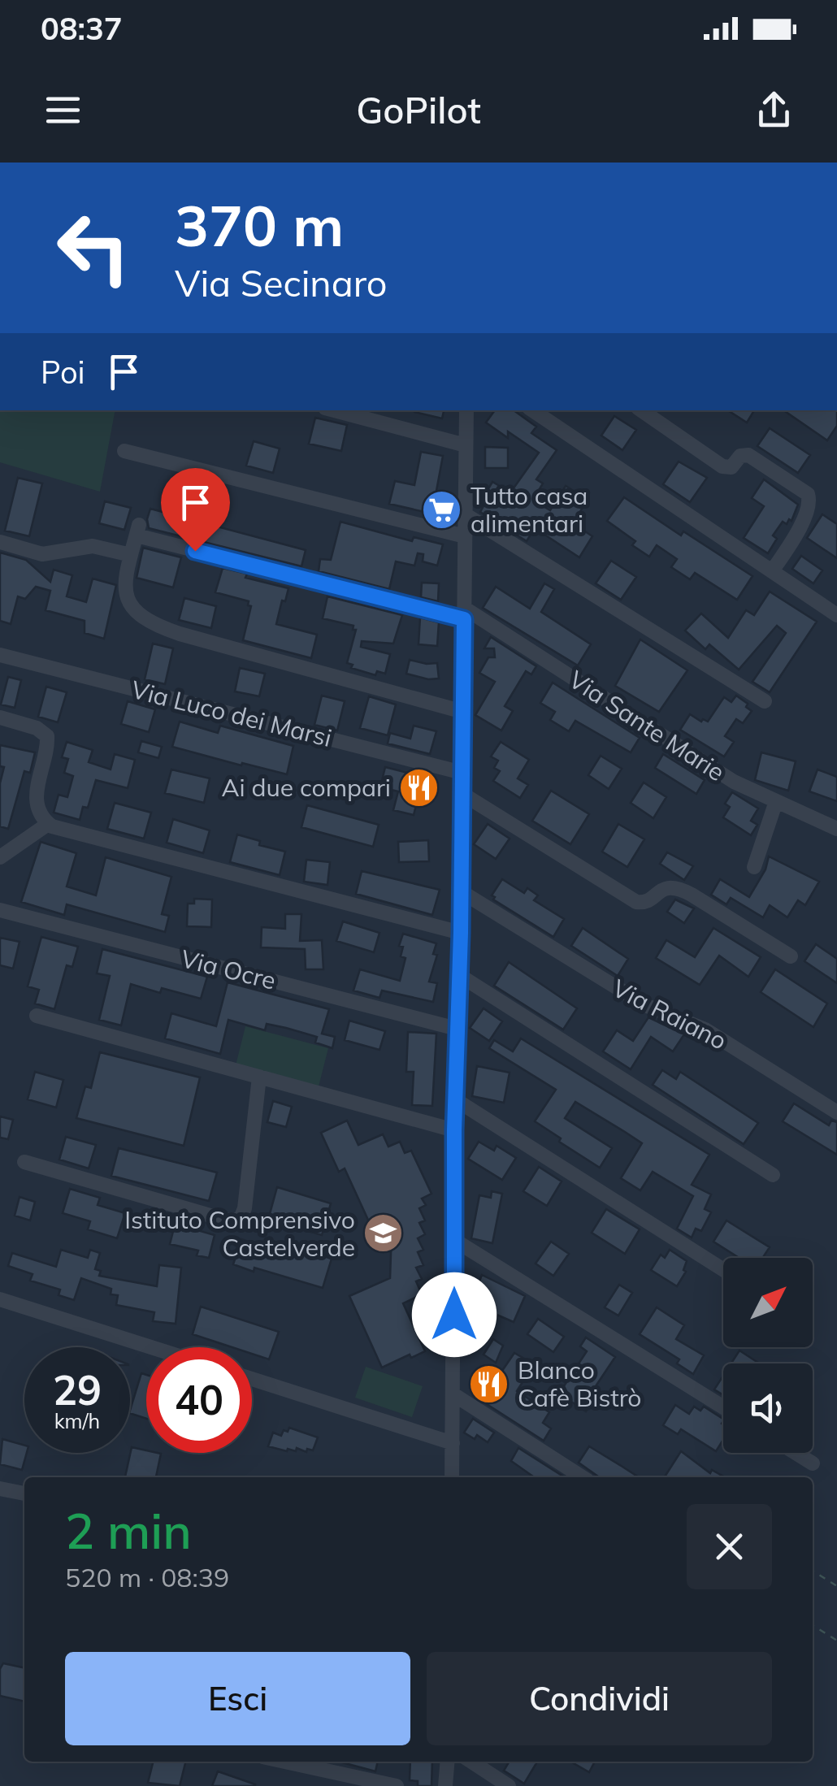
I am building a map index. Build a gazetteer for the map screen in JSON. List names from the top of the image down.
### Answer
{
  "streets": {
    "street": [
      "Via Luco dei Marsi",
      "Via Sante Marie",
      "Via Ocre",
      "Via Raiano"
    ]
  },
  "places": {
    "supermarket": ["Tutto casa alimentari"],
    "restaurant": ["Ai due compari", "Blanco Cafè Bistrò"],
    "school or university": ["Istituto Comprensivo Castelverde"]
  },
  "north": "top right",
  "page": {
    "status": "08:37",
    "header": "GoPilot",
    "turn": ["370 m", "Via Secinaro"],
    "then": "Poi",
    "speed": "29 km/h",
    "limit": "40",
    "heading": ["2 min", "520 m · 08:39"],
    "buttons": ["Esci", "Condividi"]
  }
}
